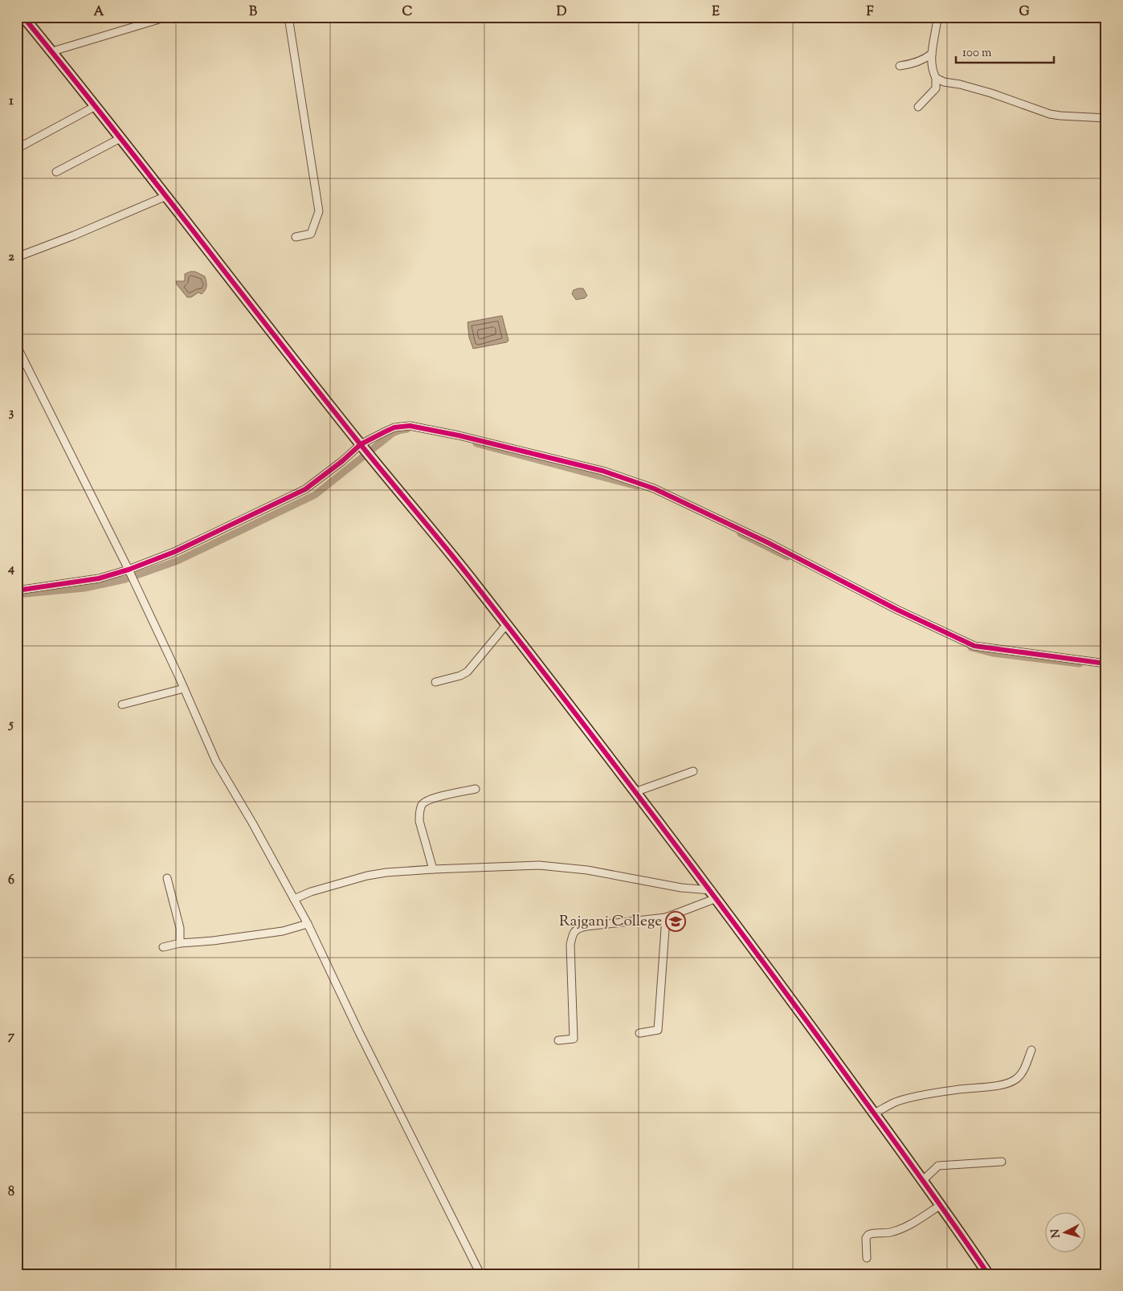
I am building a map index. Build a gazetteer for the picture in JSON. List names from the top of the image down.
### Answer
{
  "places": {
    "school or university": ["Rajganj College"]
  },
  "scale_bar": "100 m",
  "north": "left",
  "grid": {
    "columns": [
      "A",
      "B",
      "C",
      "D",
      "E",
      "F",
      "G"
    ],
    "rows": [
      "1",
      "2",
      "3",
      "4",
      "5",
      "6",
      "7",
      "8"
    ]
  }
}
